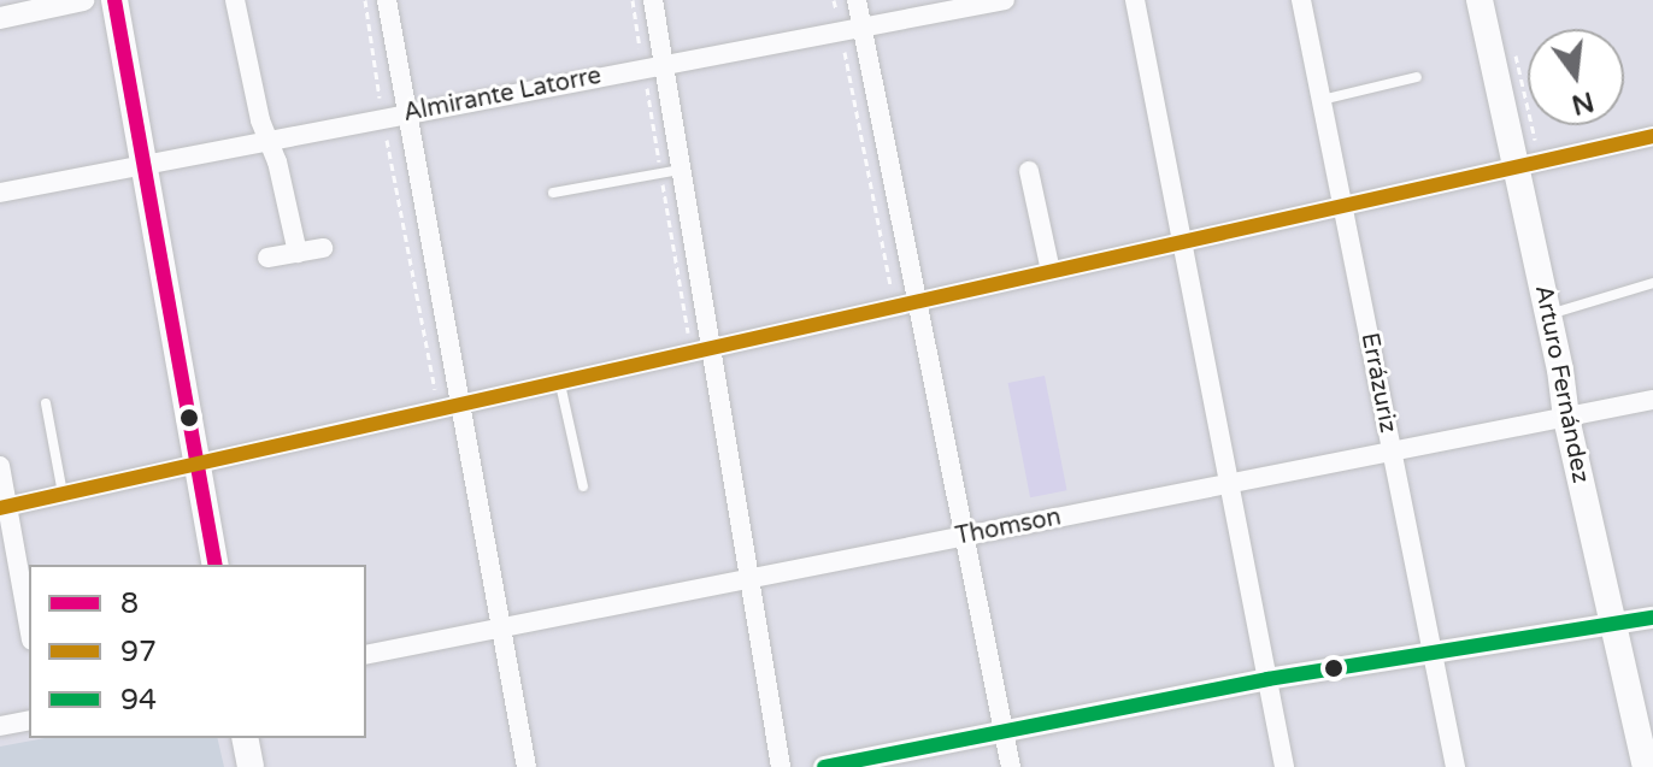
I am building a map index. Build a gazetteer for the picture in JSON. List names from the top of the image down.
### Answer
{
  "streets": {
    "main road": ["Arturo Fernández"],
    "street": ["Almirante Latorre", "Errázuriz", "Thomson"]
  },
  "crossings": [
    ["Errázuriz", "Thomson"],
    ["Arturo Fernández", "Thomson"]
  ],
  "lines": ["transit line 8", "transit line 97", "transit line 94"],
  "legend": ["8", "97", "94"],
  "north": "bottom"
}
